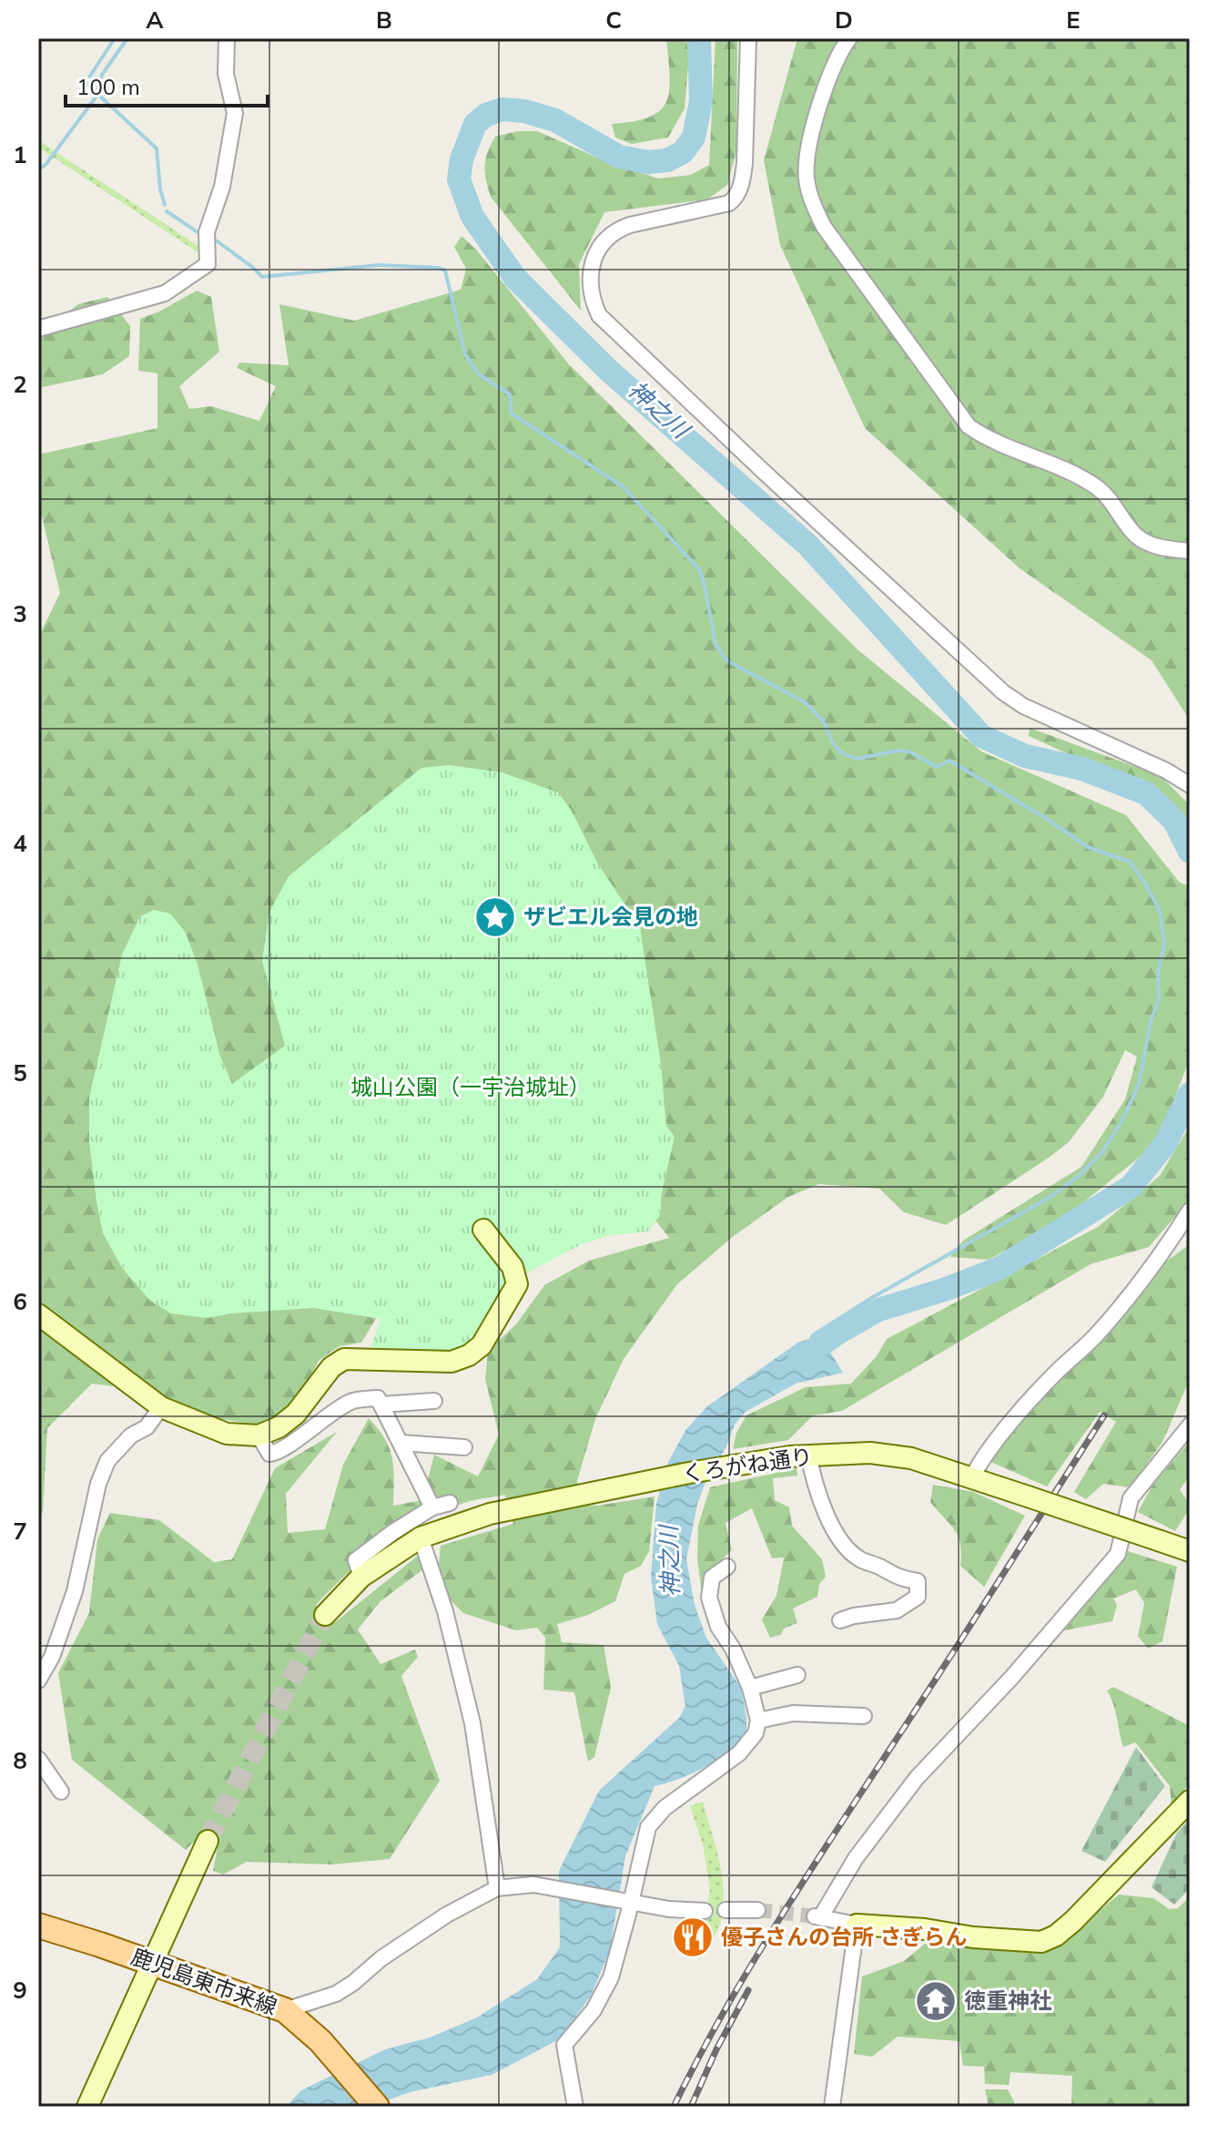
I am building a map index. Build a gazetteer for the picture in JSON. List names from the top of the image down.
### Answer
{
  "streets": {
    "main road": ["鹿児島東市来線"],
    "street": ["くろがね通り"]
  },
  "water": ["神之川"],
  "parks": ["城山公園（一宇治城址）"],
  "places": {
    "place": ["ザビエル会見の地"],
    "restaurant": ["優子さんの台所 さぎらん"],
    "temple": ["徳重神社"]
  },
  "scale_bar": "100 m",
  "grid": {
    "columns": [
      "A",
      "B",
      "C",
      "D",
      "E"
    ],
    "rows": [
      "1",
      "2",
      "3",
      "4",
      "5",
      "6",
      "7",
      "8",
      "9"
    ]
  }
}
